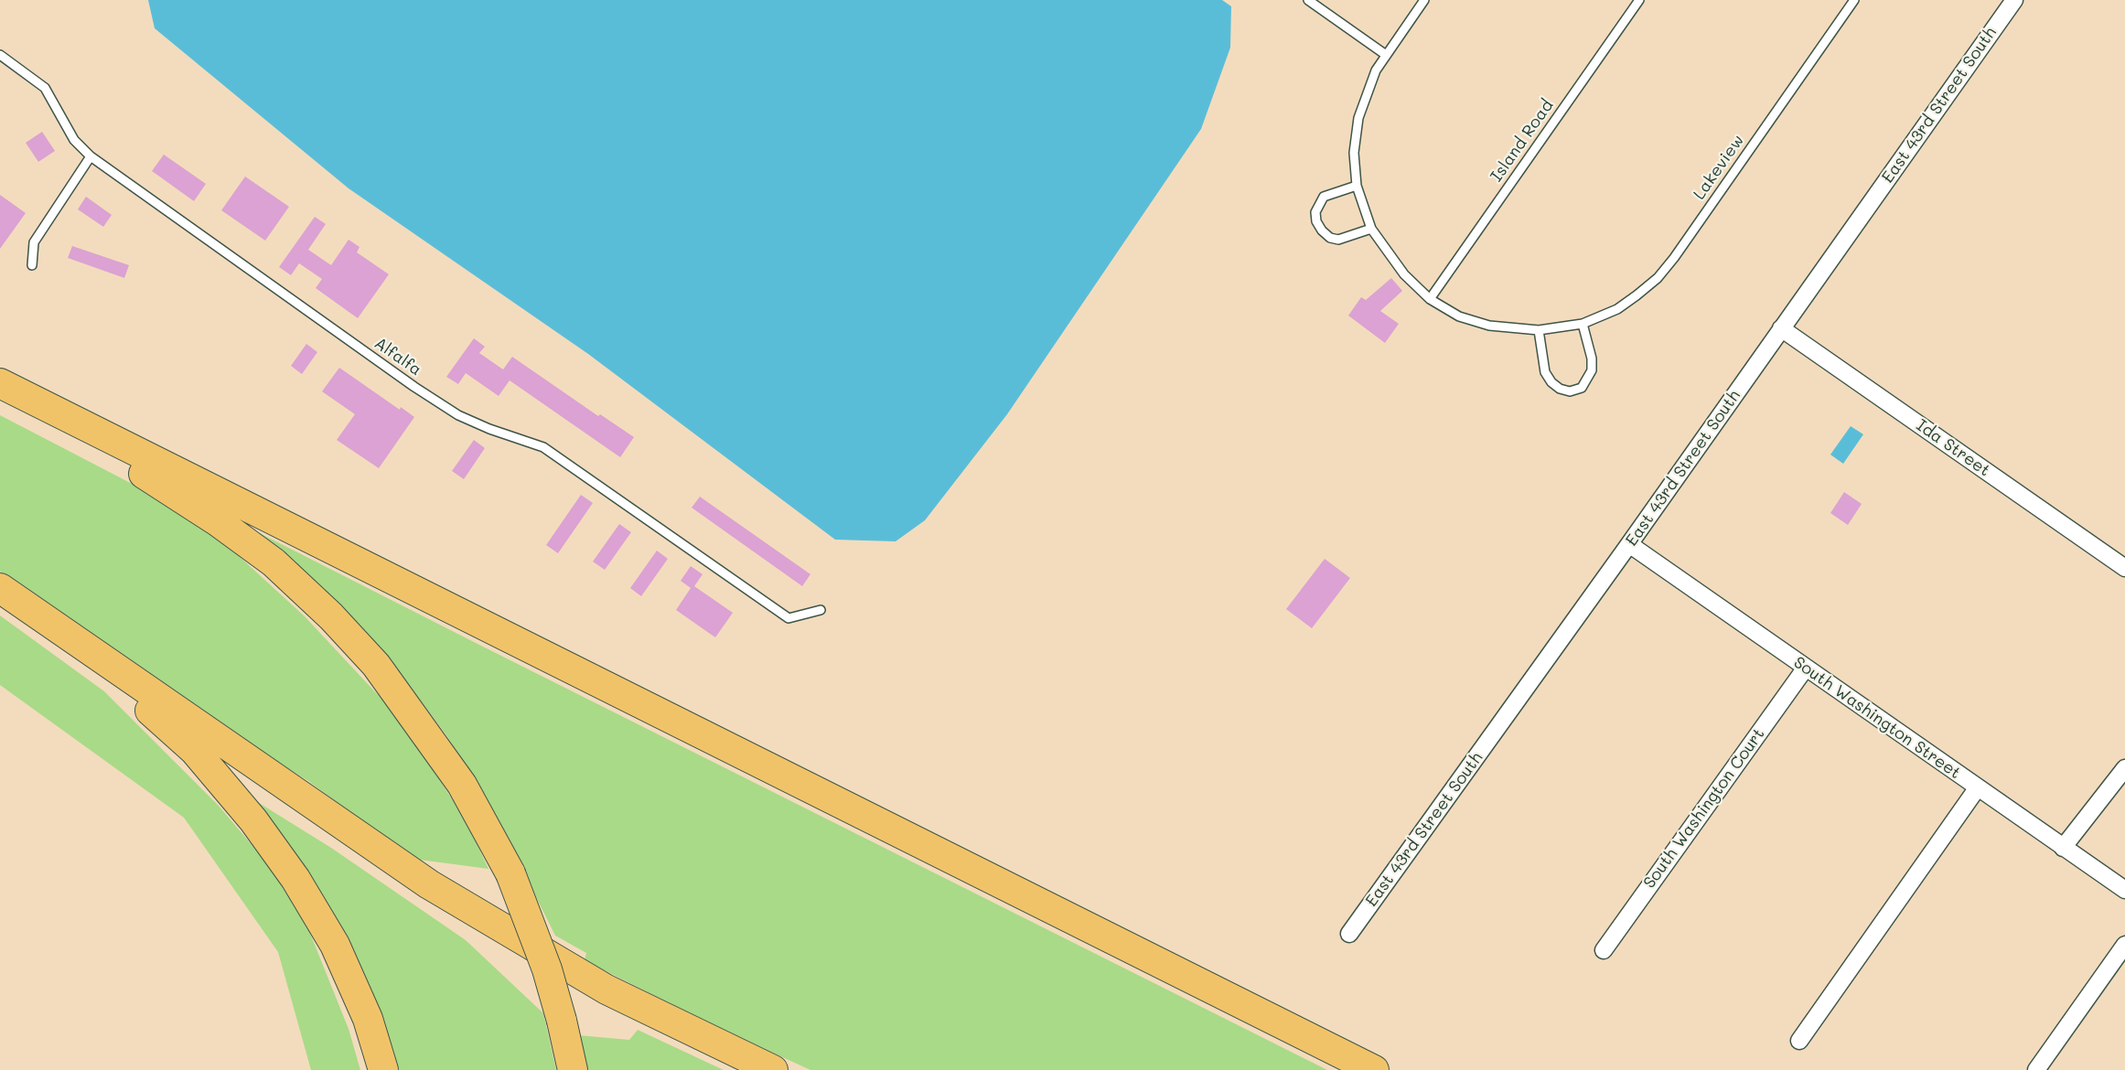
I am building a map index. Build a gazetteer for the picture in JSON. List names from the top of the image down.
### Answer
{
  "streets": {
    "street": [
      "East 43rd Street South",
      "Ida Street",
      "South Washington Street",
      "South Washington Court"
    ],
    "lane": ["Island Road", "Lakeview", "Alfalfa"]
  },
  "crossings": [
    ["East 43rd Street South", "Ida Street"],
    ["East 43rd Street South", "South Washington Street"],
    ["Island Road", "Lakeview"],
    ["South Washington Street", "South Washington Court"]
  ]
}
